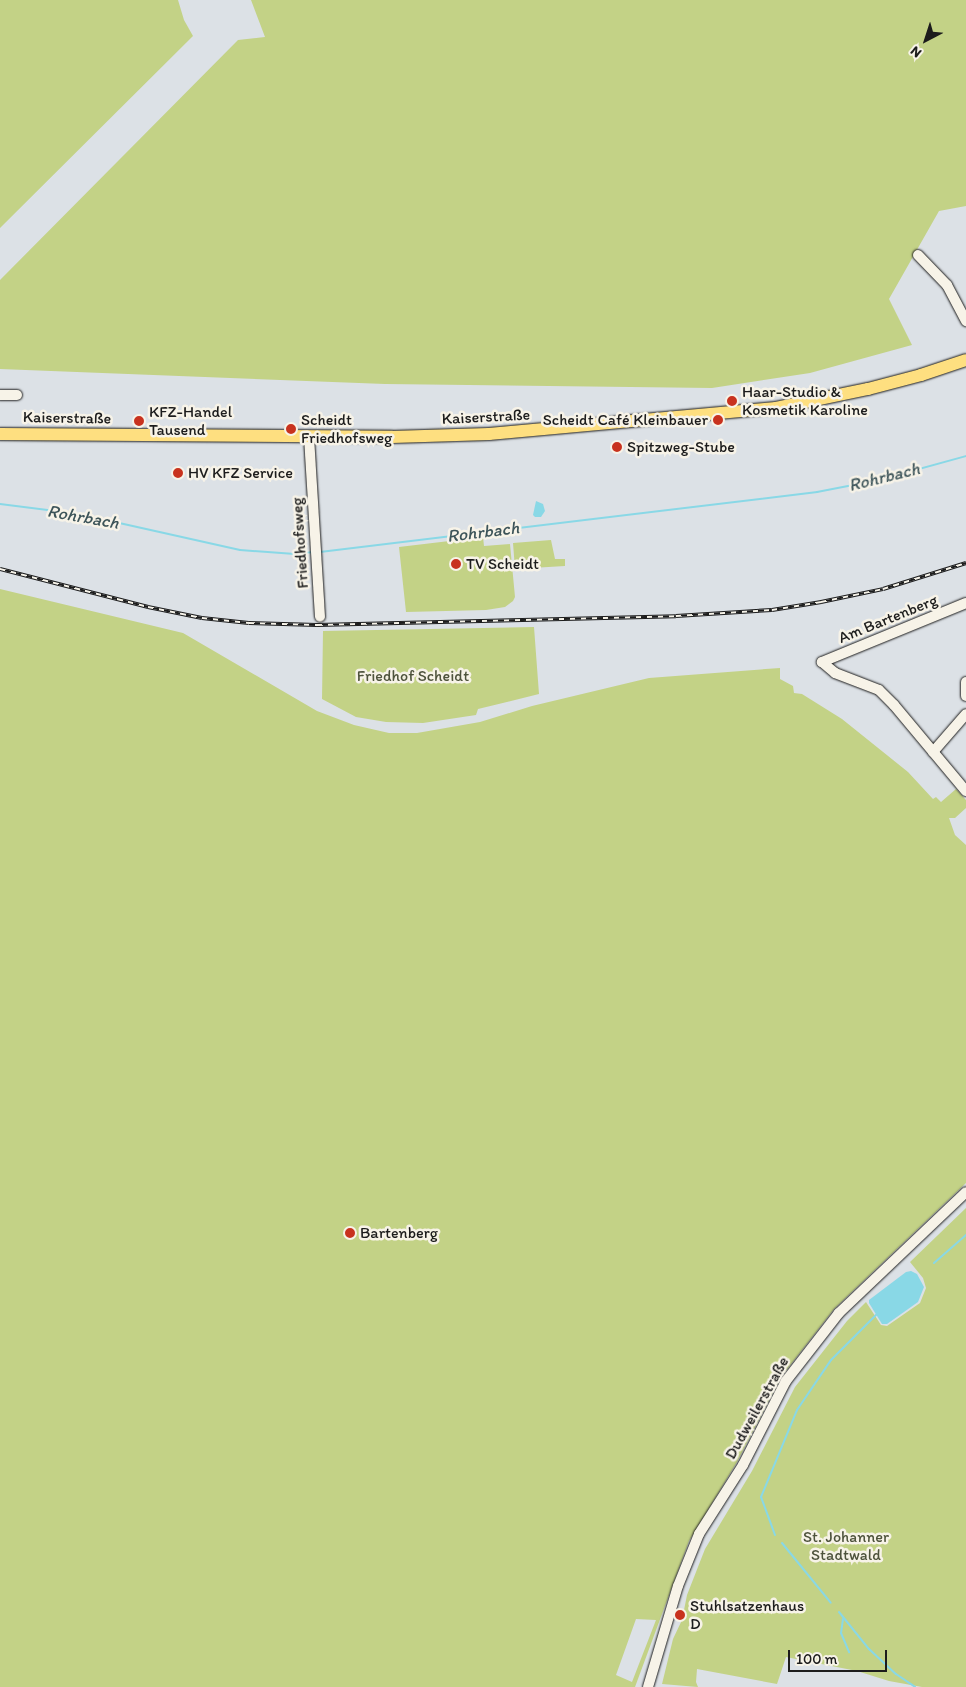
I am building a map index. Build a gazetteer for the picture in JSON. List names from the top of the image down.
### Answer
{
  "streets": {
    "main road": ["Kaiserstraße"],
    "street": ["Friedhofsweg", "Am Bartenberg", "Dudweilerstraße"]
  },
  "crossings": [
    ["Kaiserstraße", "Friedhofsweg"]
  ],
  "water": ["Rohrbach"],
  "parks": ["Friedhof Scheidt", "St. Johanner Stadtwald"],
  "places": [
    "Haar-Studio & Kosmetik Karoline",
    "Scheidt Café Kleinbauer",
    "KFZ-Handel Tausend",
    "Scheidt Friedhofsweg",
    "Spitzweg-Stube",
    "HV KFZ Service",
    "TV Scheidt",
    "Bartenberg",
    "Stuhlsatzenhaus D"
  ],
  "scale_bar": "100 m",
  "north": "bottom left"
}
